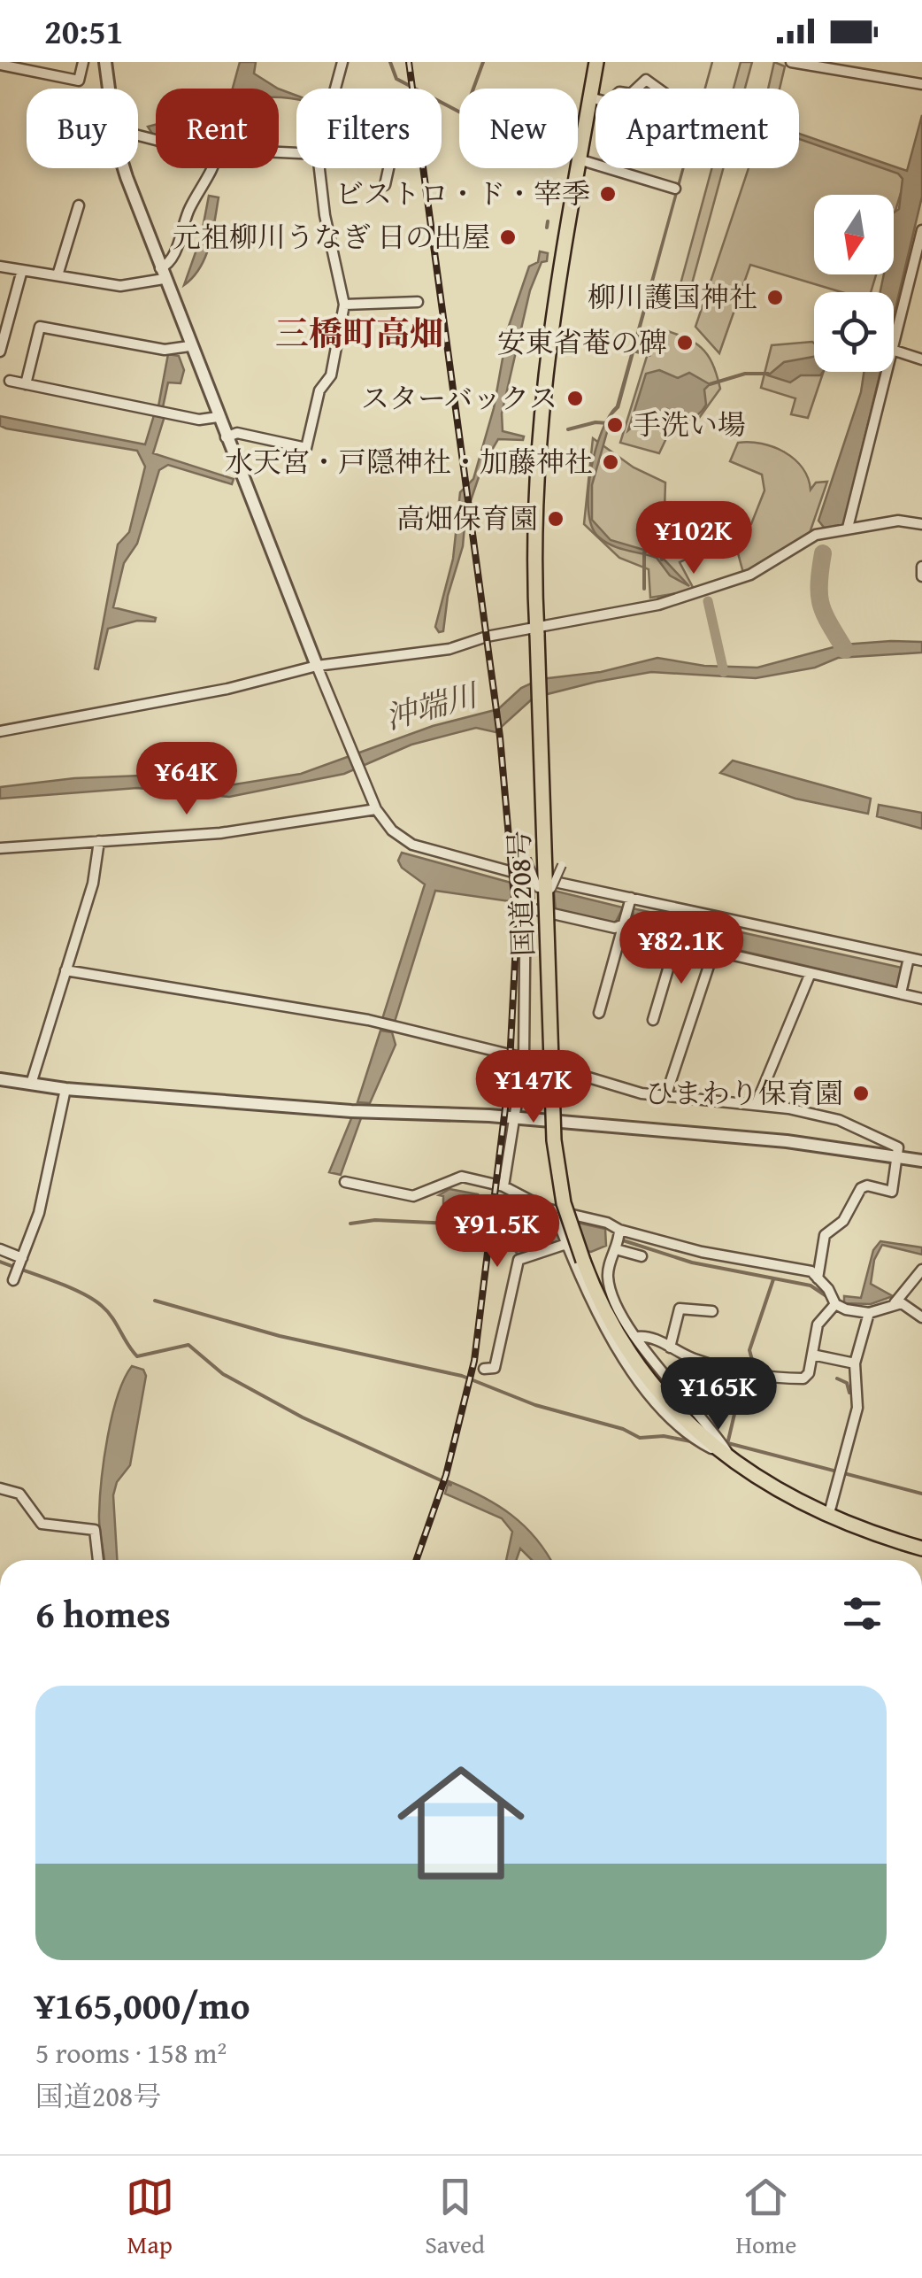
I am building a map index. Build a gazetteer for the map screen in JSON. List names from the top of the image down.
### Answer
{
  "streets": {
    "main road": ["国道208号"]
  },
  "districts": ["三橋町高畑"],
  "water": ["沖端川"],
  "places": [
    "ビストロ・ド・宰季",
    "元祖柳川うなぎ 日の出屋",
    "柳川護国神社",
    "安東省菴の碑",
    "スターバックス",
    "手洗い場",
    "水天宮・戸隠神社・加藤神社",
    "高畑保育園",
    "ひまわり保育園"
  ],
  "north": "bottom",
  "page": {
    "status": "20:51",
    "chip": [
      "Buy",
      "Rent",
      "Filters",
      "New",
      "Apartment"
    ],
    "price": [
      "¥102K",
      "¥64K",
      "¥82.1K",
      "¥147K",
      "¥91.5K",
      "¥165K"
    ],
    "heading": "6 homes",
    "list": [
      {
        "name": "¥165,000/mo",
        "note": "5 rooms · 158 m² · 国道208号"
      }
    ],
    "tabs": ["Map", "Saved", "Home"]
  }
}
